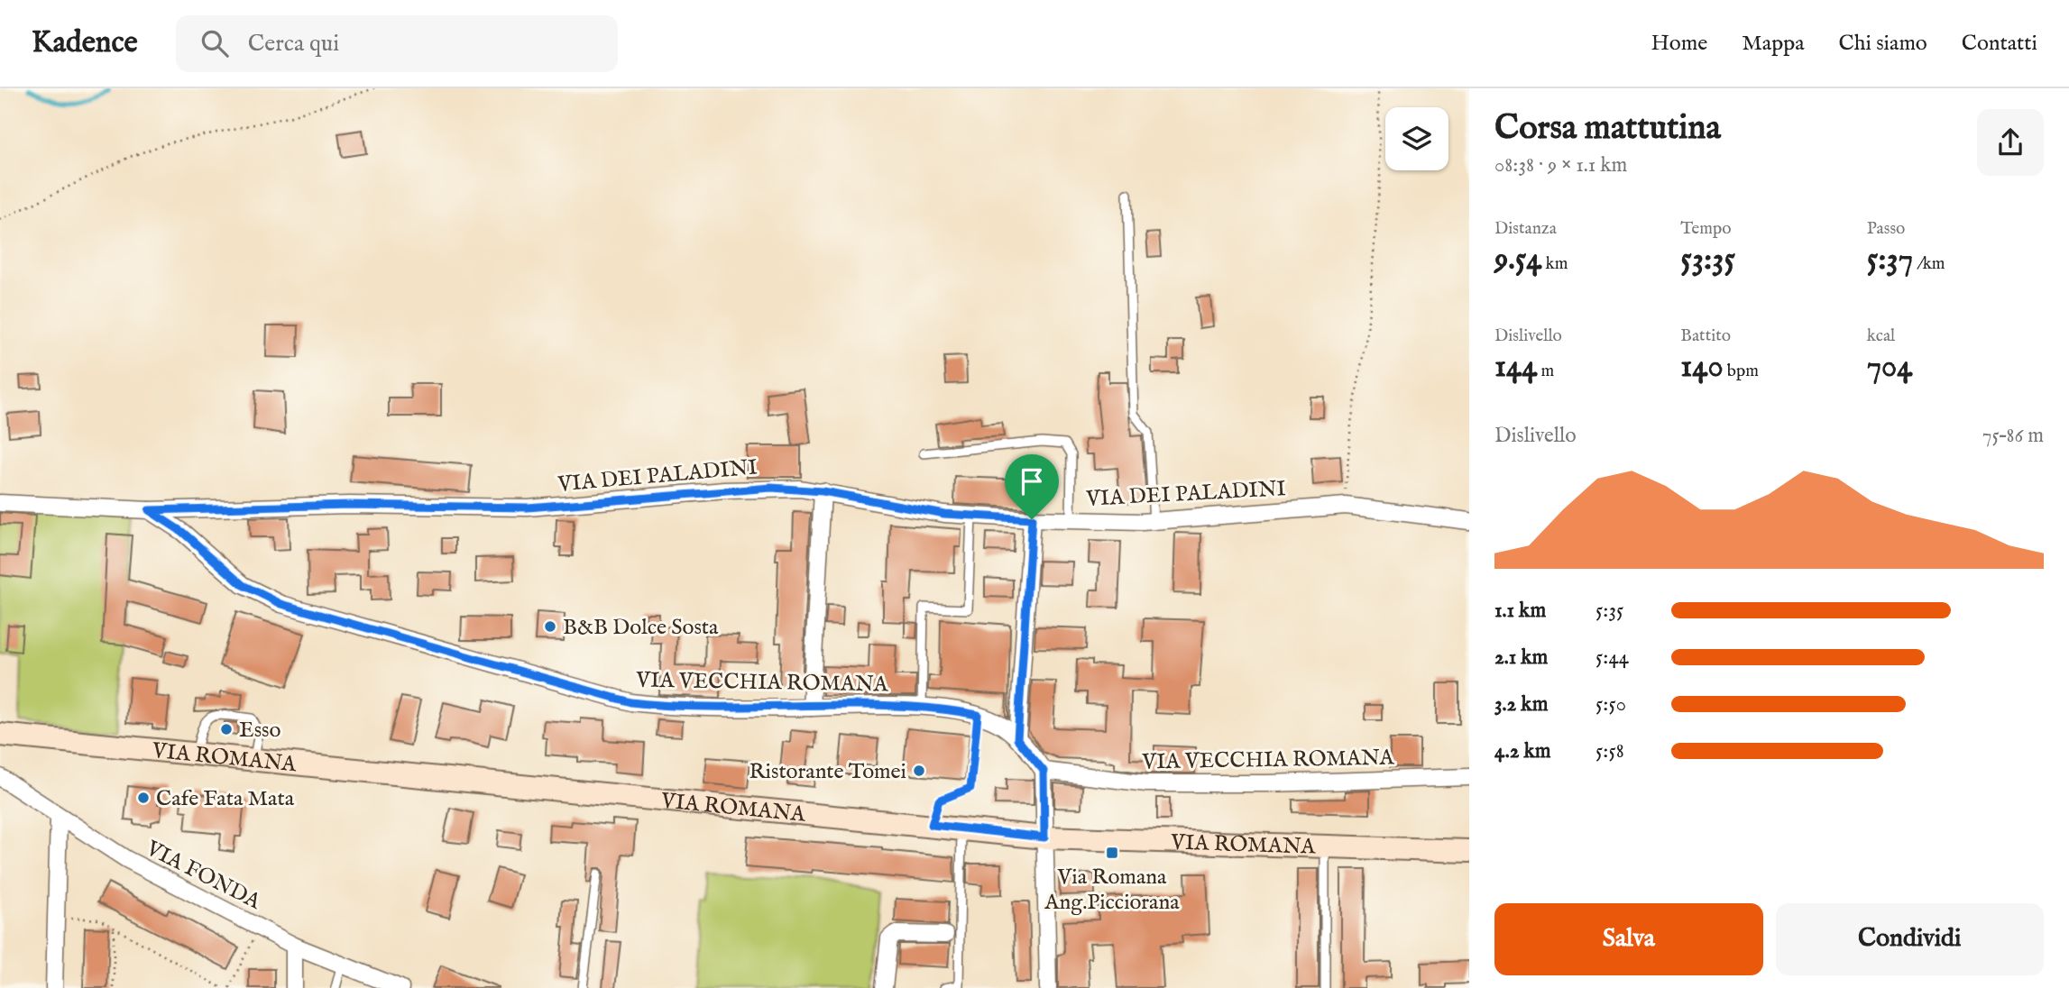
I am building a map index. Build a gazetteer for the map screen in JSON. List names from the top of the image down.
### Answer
{
  "streets": {
    "main road": ["VIA ROMANA"],
    "street": ["VIA DEI PALADINI", "VIA VECCHIA ROMANA", "VIA FONDA"]
  },
  "crossings": [
    ["VIA DEI PALADINI", "VIA VECCHIA ROMANA"]
  ],
  "places": {
    "other": [
      "B&B Dolce Sosta",
      "Esso",
      "Ristorante Tomei",
      "Cafe Fata Mata"
    ],
    "transit": ["Via Romana Ang.Picciorana"]
  },
  "page": {
    "header": "Kadence",
    "search": "Cerca qui",
    "nav": [
      "Home",
      "Mappa",
      "Chi siamo",
      "Contatti"
    ],
    "heading": ["Corsa mattutina", "08:38 · 9 × 1.1 km"],
    "stats": [
      ["Distanza", "9.54 km"],
      ["Tempo", "53:35"],
      ["Passo", "5:37 /km"],
      ["Dislivello", "144 m"],
      ["Battito", "140 bpm"],
      ["kcal", "704"]
    ],
    "chart": ["Dislivello", "75–86 m"],
    "list": [
      {
        "name": "1.1 km",
        "note": "5:35"
      },
      {
        "name": "2.1 km",
        "note": "5:44"
      },
      {
        "name": "3.2 km",
        "note": "5:50"
      },
      {
        "name": "4.2 km",
        "note": "5:58"
      }
    ],
    "buttons": ["Salva", "Condividi"]
  }
}
